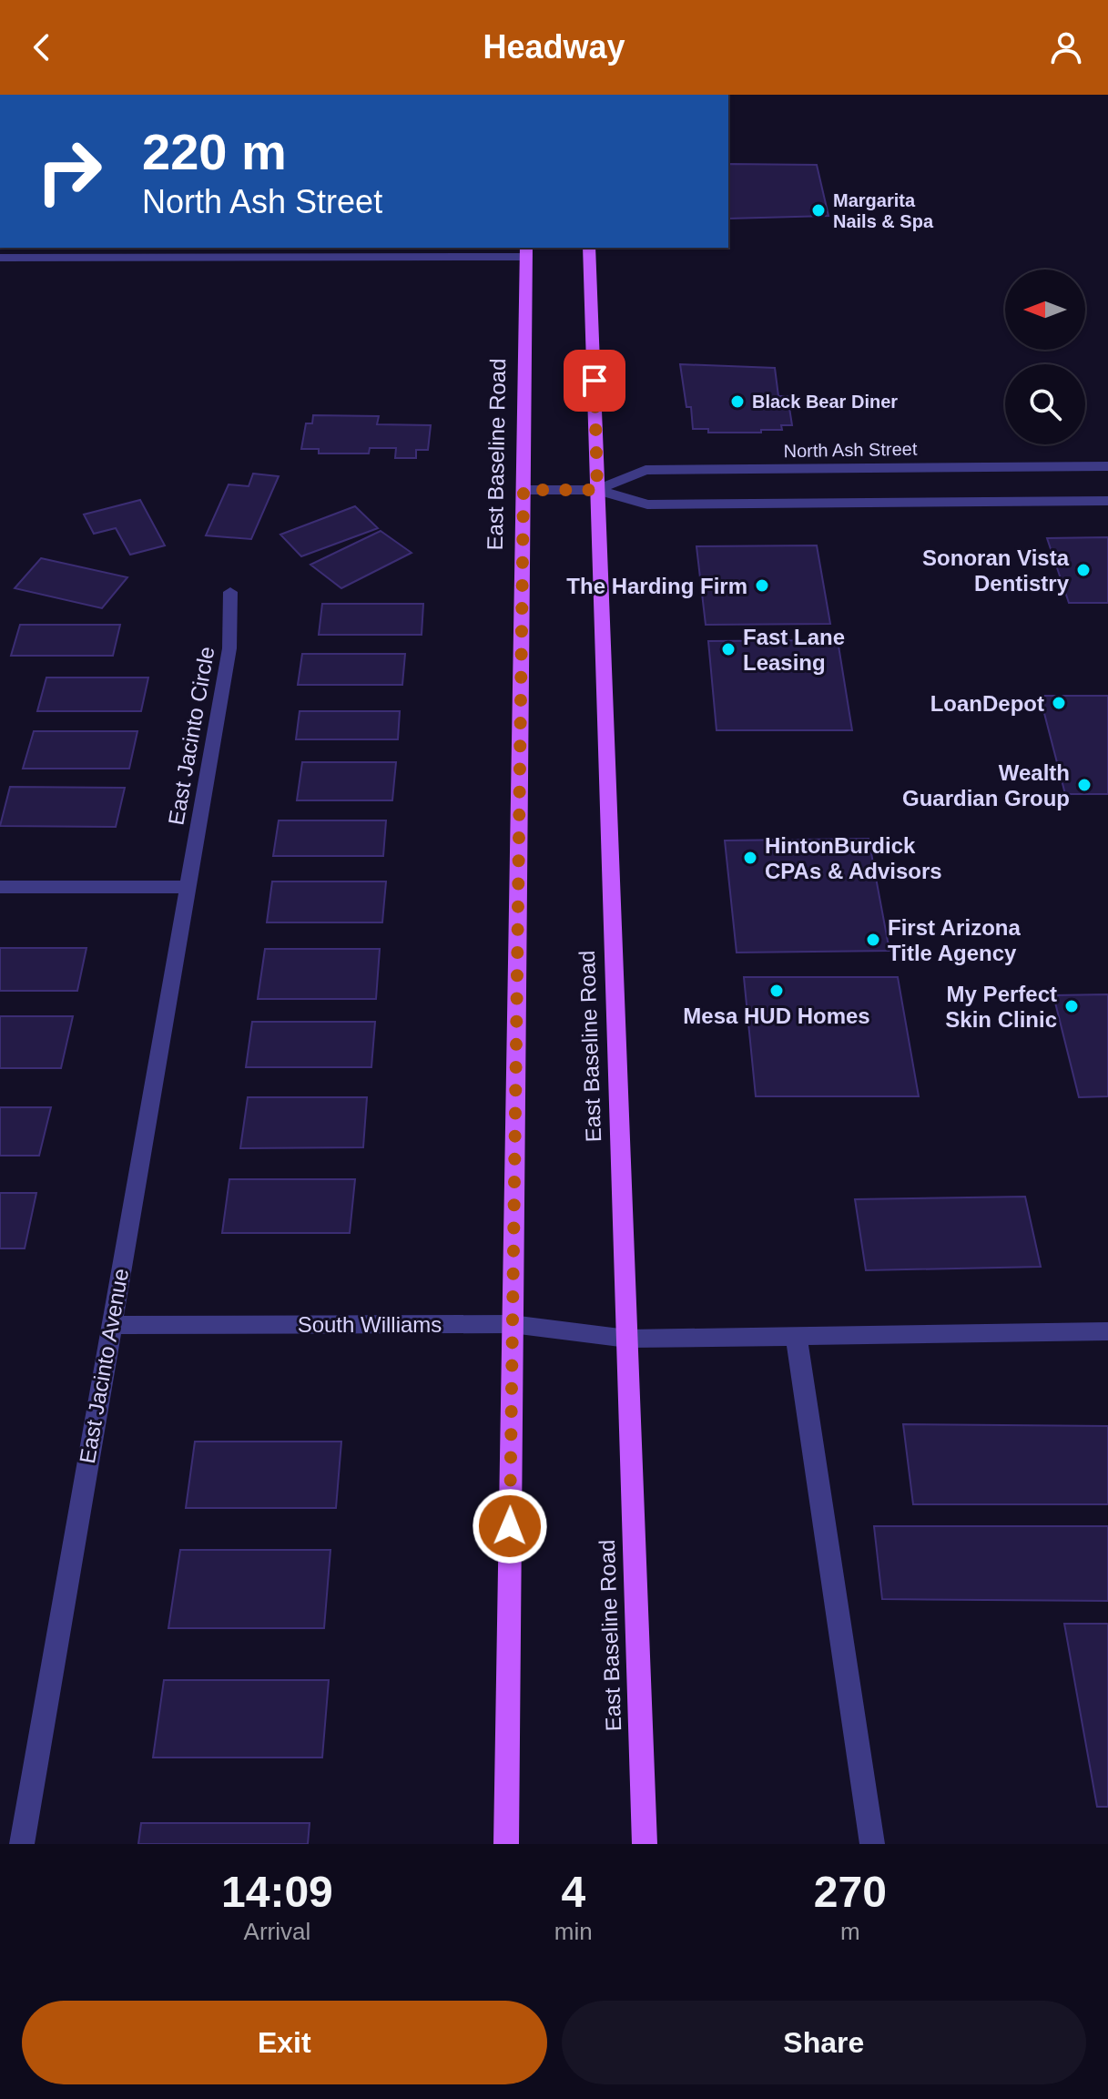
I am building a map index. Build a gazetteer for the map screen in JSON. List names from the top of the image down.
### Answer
{
  "streets": {
    "main road": ["East Baseline Road"],
    "street": [
      "North Ash Street",
      "East Jacinto Circle",
      "South Williams",
      "East Jacinto Avenue"
    ]
  },
  "crossings": [
    ["North Ash Street", "East Baseline Road"],
    ["East Baseline Road", "South Williams"],
    ["East Jacinto Circle", "East Jacinto Avenue"],
    ["South Williams", "East Jacinto Avenue"]
  ],
  "places": [
    "Margarita Nails & Spa",
    "Black Bear Diner",
    "Sonoran Vista Dentistry",
    "The Harding Firm",
    "Fast Lane Leasing",
    "LoanDepot",
    "Wealth Guardian Group",
    "HintonBurdick CPAs & Advisors",
    "First Arizona Title Agency",
    "Mesa HUD Homes",
    "My Perfect Skin Clinic"
  ],
  "north": "left",
  "page": {
    "header": "Headway",
    "turn": ["220 m", "North Ash Street"],
    "eta": [
      "14:09",
      "Arrival",
      "4",
      "min",
      "270",
      "m"
    ],
    "buttons": ["Exit", "Share"]
  }
}
